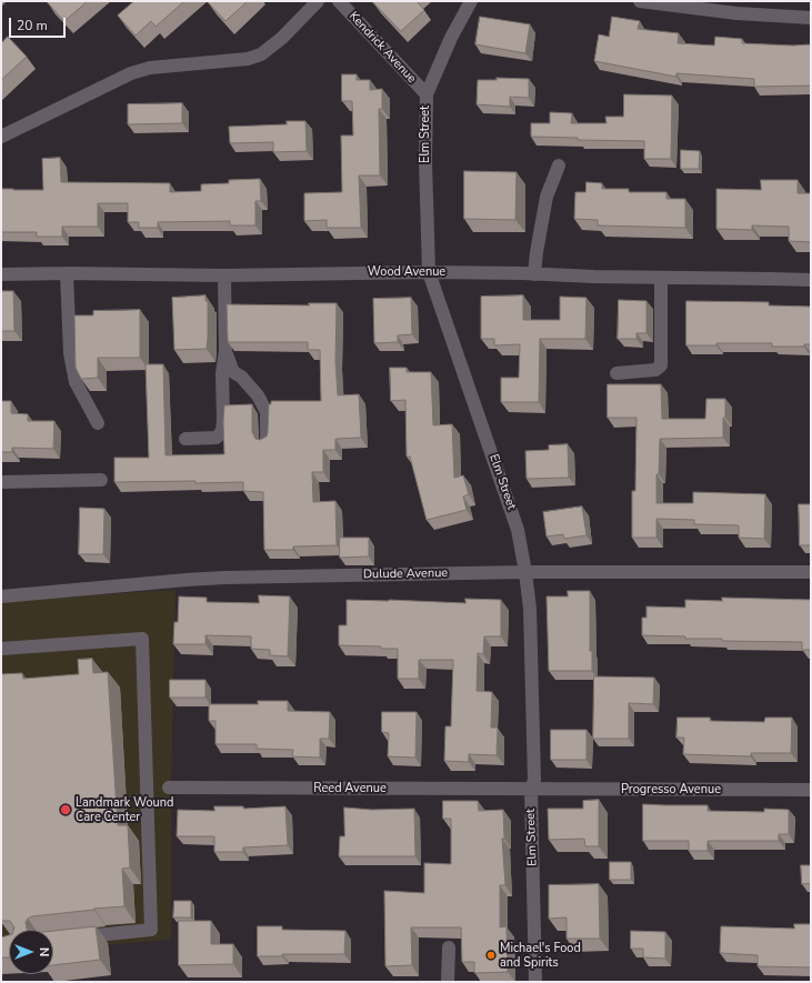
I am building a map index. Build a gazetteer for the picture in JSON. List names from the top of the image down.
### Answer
{
  "streets": {
    "street": [
      "Kendrick Avenue",
      "Elm Street",
      "Wood Avenue",
      "Dulude Avenue",
      "Reed Avenue",
      "Progresso Avenue"
    ]
  },
  "crossings": [
    ["Kendrick Avenue", "Elm Street"],
    ["Elm Street", "Wood Avenue"],
    ["Elm Street", "Dulude Avenue"],
    ["Elm Street", "Reed Avenue"],
    ["Elm Street", "Progresso Avenue"],
    ["Reed Avenue", "Progresso Avenue"]
  ],
  "places": ["Landmark Wound Care Center", "Michael's Food and Spirits"],
  "scale_bar": "20 m",
  "north": "right"
}
